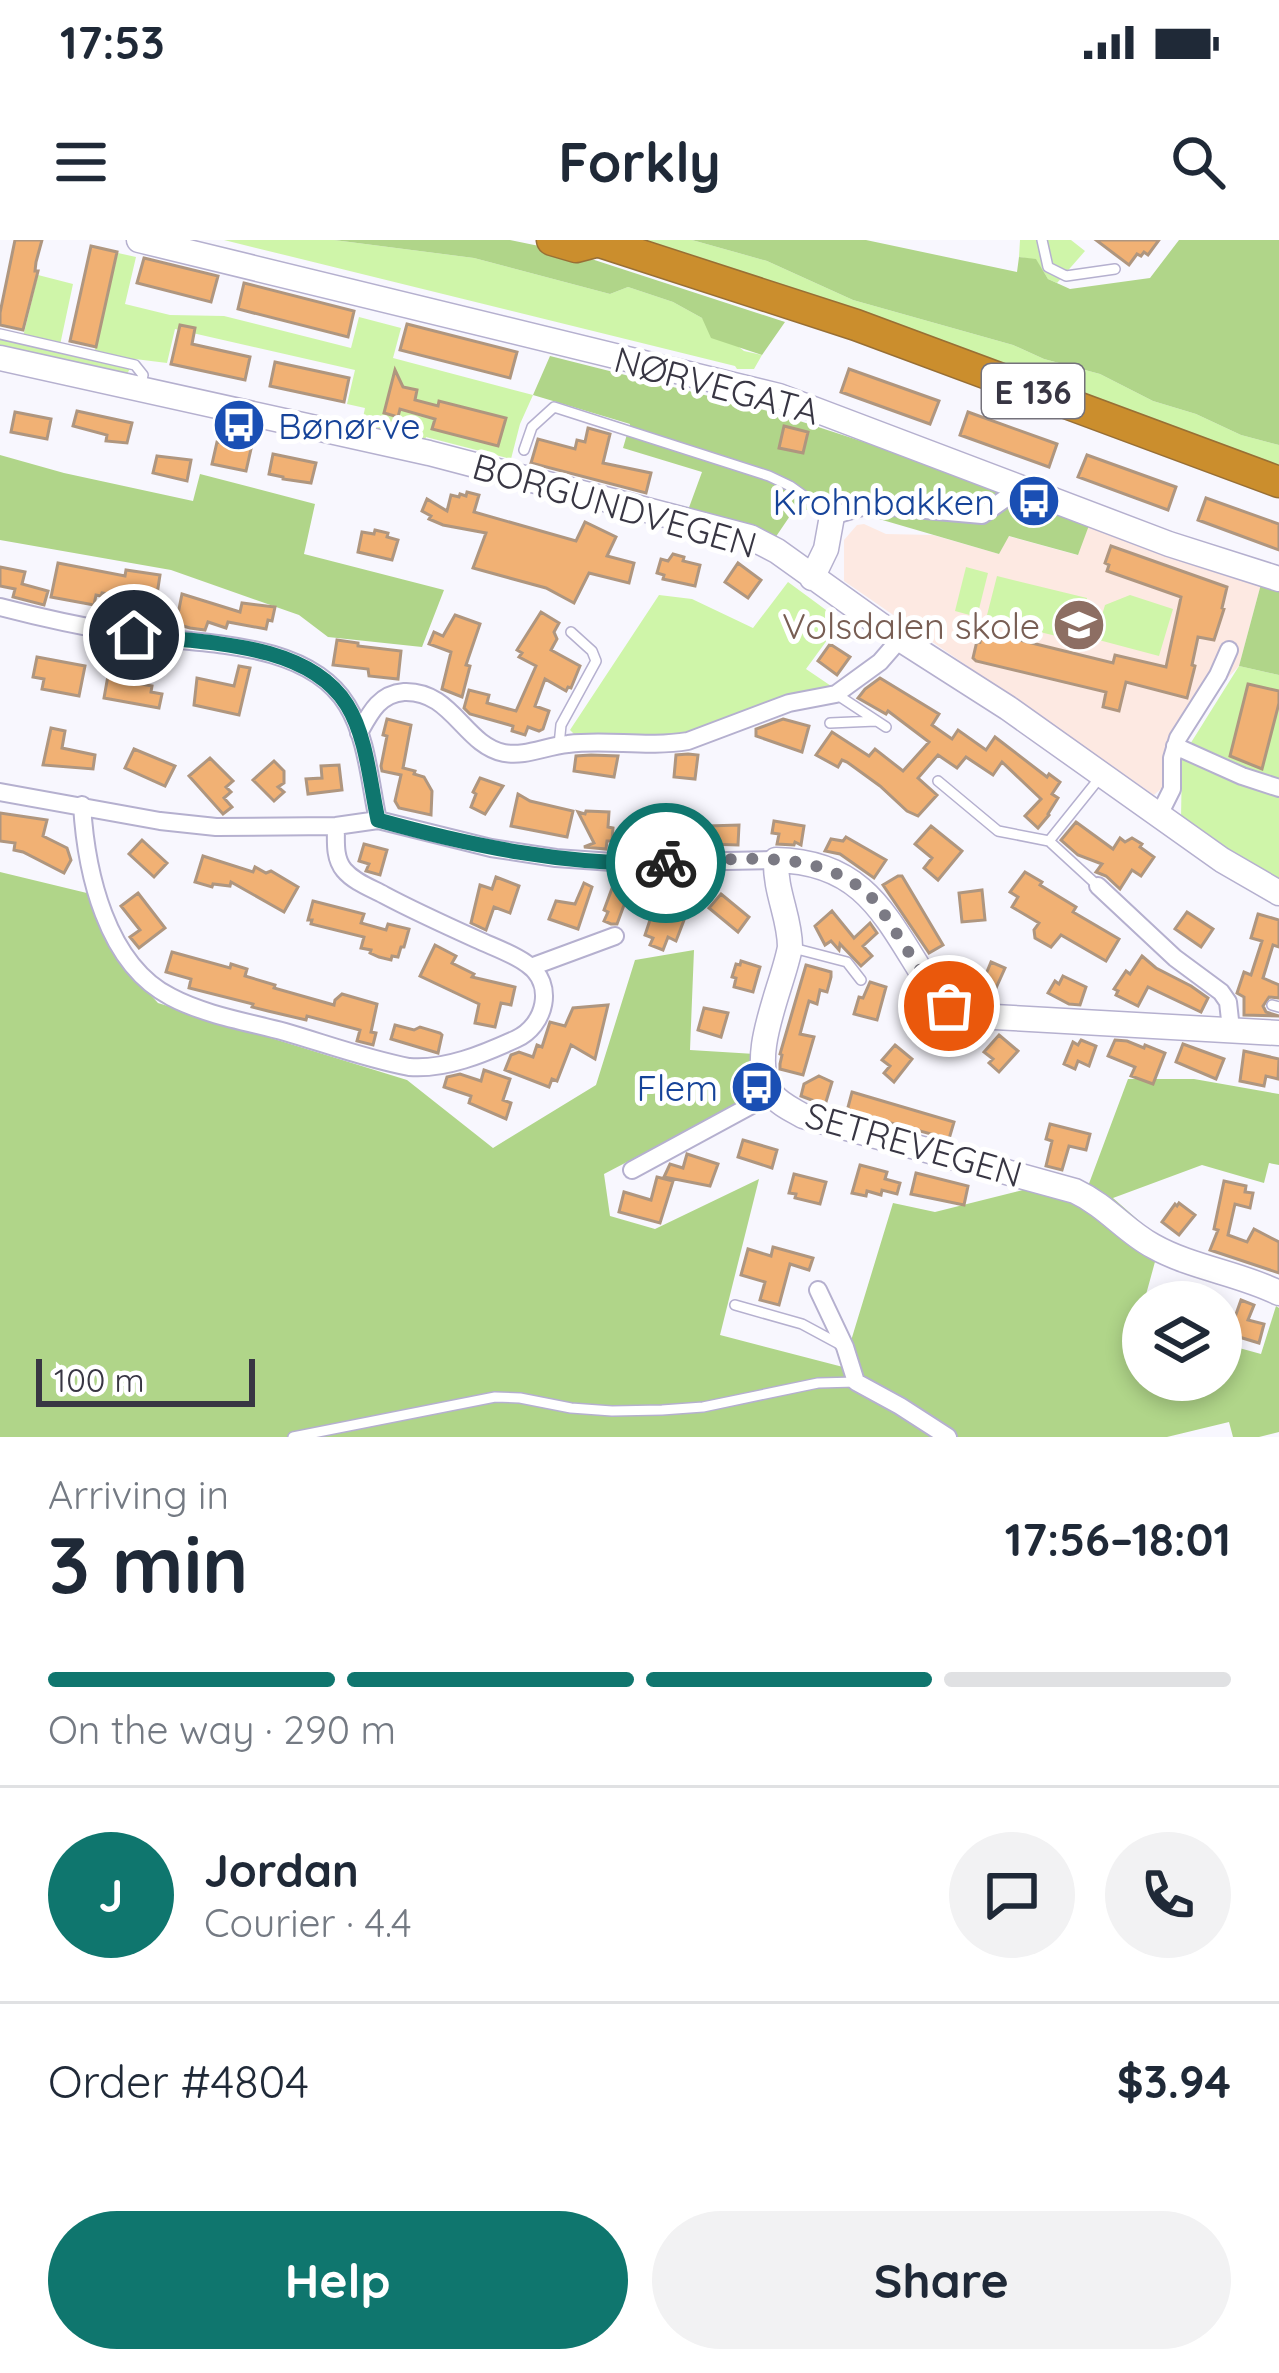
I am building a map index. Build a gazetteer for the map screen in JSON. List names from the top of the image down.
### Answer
{
  "streets": {
    "highway": ["E 136"],
    "street": ["NØRVEGATA", "BORGUNDVEGEN", "SETREVEGEN"]
  },
  "places": {
    "bus stop": ["Bønørve", "Krohnbakken", "Flem"],
    "school or university": ["Volsdalen skole"]
  },
  "scale_bar": "100 m",
  "page": {
    "status": "17:53",
    "header": "Forkly",
    "scale": "100 m",
    "heading": ["3 min", "Arriving in", "17:56–18:01"],
    "panel": [
      "Jordan",
      "Courier · 4.4",
      "Order #4804",
      "$3.94"
    ],
    "bar": "On the way · 290 m",
    "round": "J",
    "buttons": ["Help", "Share"]
  }
}
